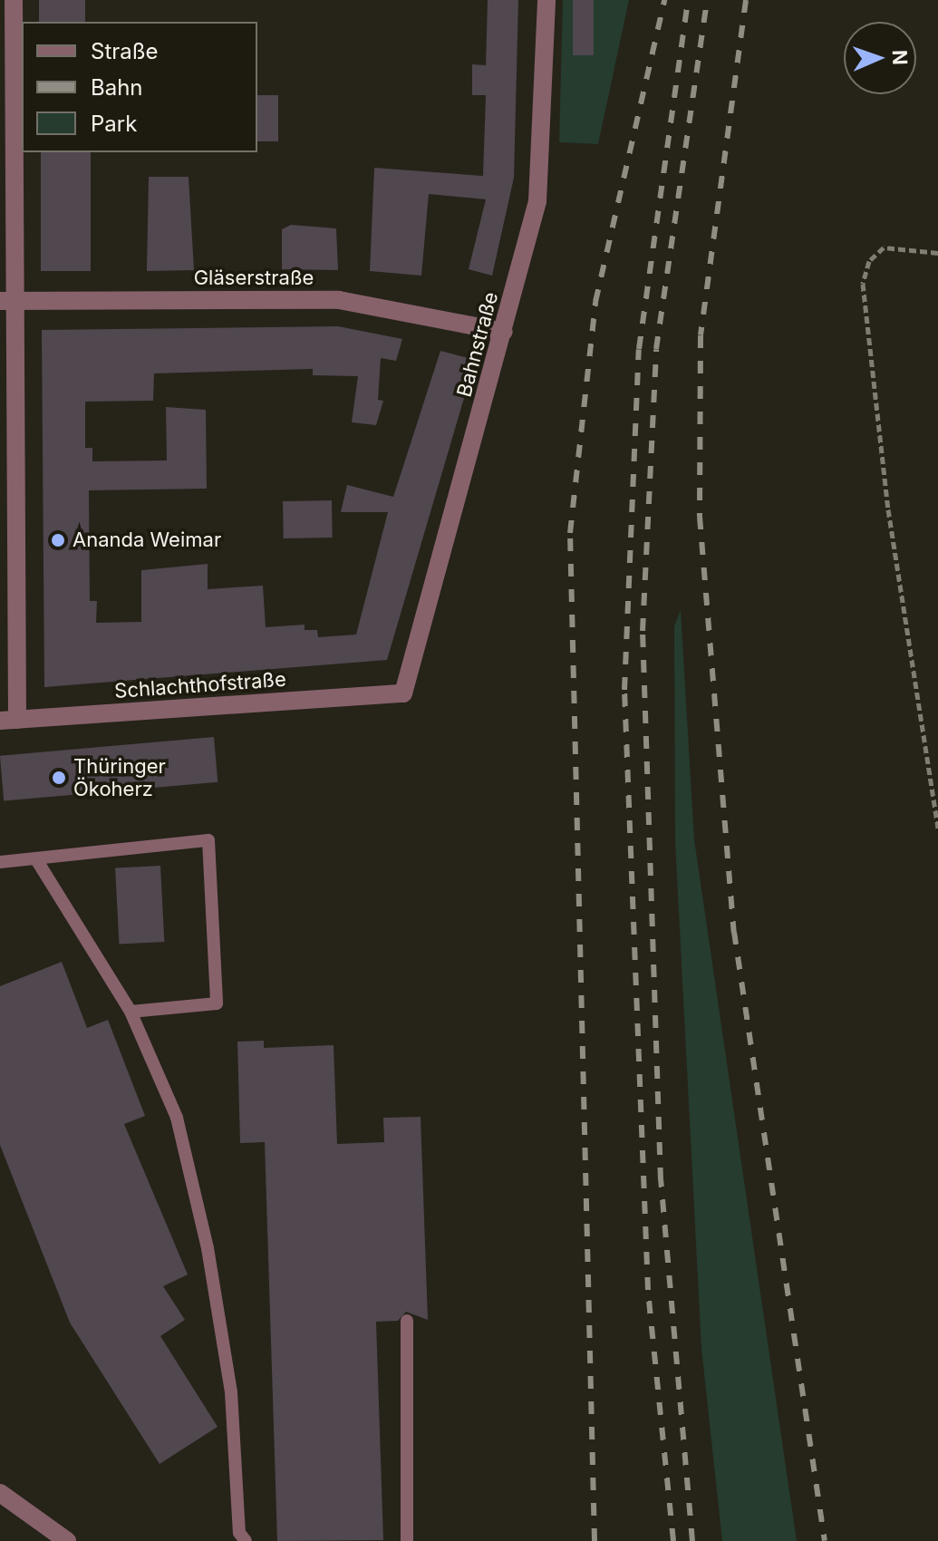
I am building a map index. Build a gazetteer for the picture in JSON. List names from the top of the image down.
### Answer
{
  "streets": {
    "street": ["Gläserstraße", "Bahnstraße", "Schlachthofstraße"]
  },
  "crossings": [
    ["Gläserstraße", "Bahnstraße"],
    ["Bahnstraße", "Schlachthofstraße"]
  ],
  "places": ["Ananda Weimar", "Thüringer Ökoherz"],
  "legend": ["Straße", "Bahn", "Park"],
  "north": "right"
}
